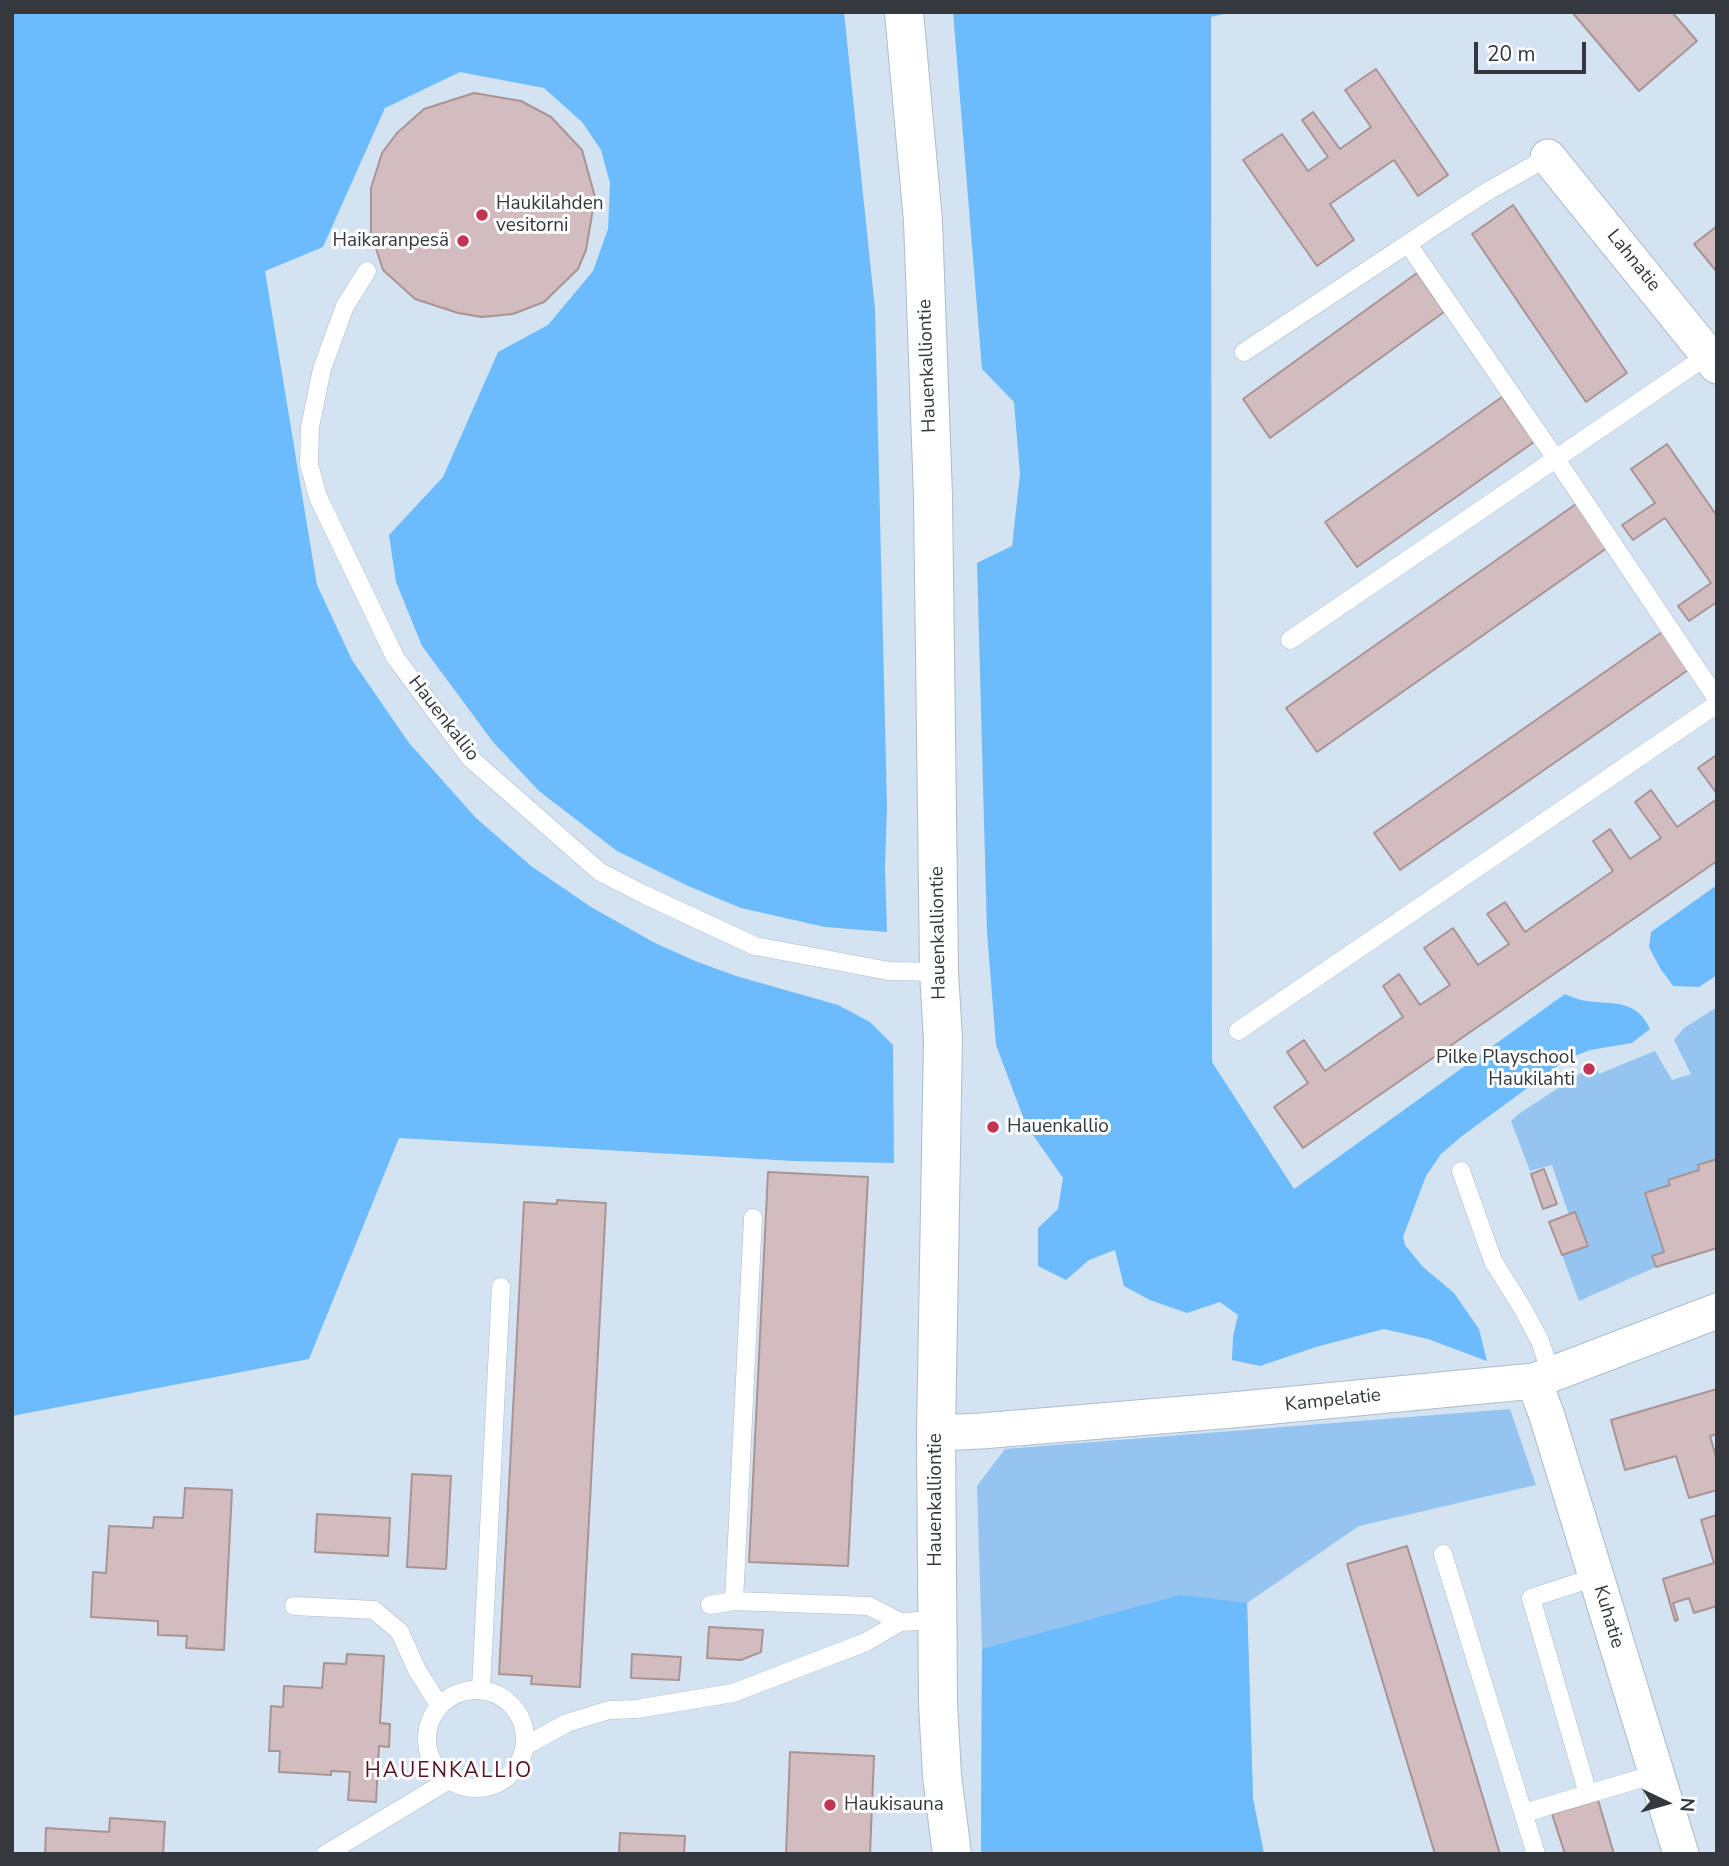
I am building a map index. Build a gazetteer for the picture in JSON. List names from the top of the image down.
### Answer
{
  "streets": {
    "main road": ["Hauenkalliontie"],
    "street": ["Lahnatie", "Kampelatie", "Kuhatie"],
    "lane": ["Hauenkallio"]
  },
  "crossings": [
    ["Hauenkalliontie", "Hauenkallio"],
    ["Hauenkalliontie", "Kampelatie"],
    ["Kampelatie", "Kuhatie"]
  ],
  "districts": ["HAUENKALLIO"],
  "places": [
    "Haukilahden vesitorni",
    "Haikaranpesä",
    "Pilke Playschool Haukilahti",
    "Hauenkallio",
    "Haukisauna"
  ],
  "scale_bar": "20 m",
  "north": "right"
}
